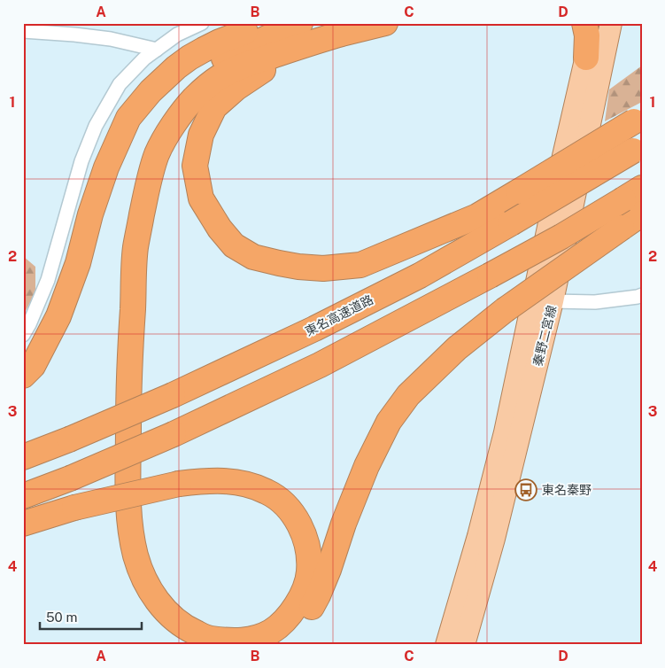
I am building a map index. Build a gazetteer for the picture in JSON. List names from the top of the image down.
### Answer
{
  "streets": {
    "highway": ["東名高速道路"],
    "main road": ["秦野二宮線"]
  },
  "places": {
    "bus stop": ["東名秦野"]
  },
  "scale_bar": "50 m",
  "grid": {
    "columns": [
      "A",
      "B",
      "C",
      "D"
    ],
    "rows": [
      "1",
      "2",
      "3",
      "4"
    ]
  }
}
